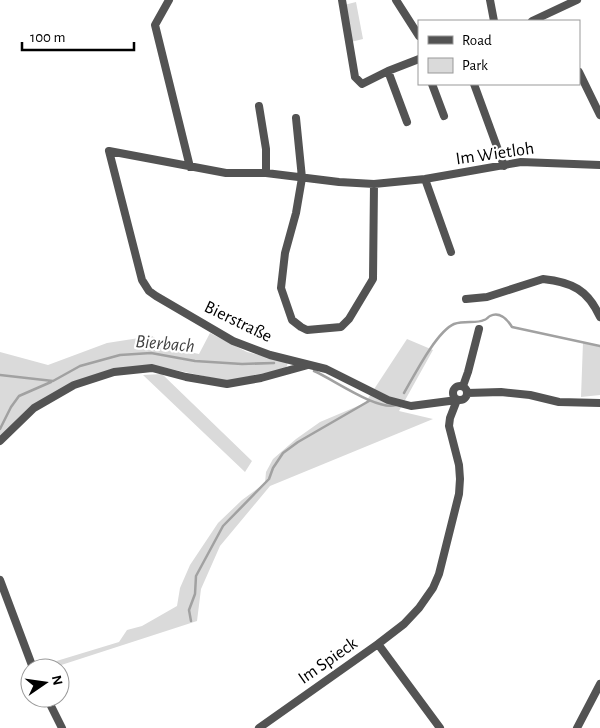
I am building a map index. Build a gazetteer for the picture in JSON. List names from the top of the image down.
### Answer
{
  "streets": {
    "street": ["Im Wietloh", "Bierstraße", "Im Spieck"]
  },
  "crossings": [
    ["Im Wietloh", "Bierstraße"]
  ],
  "water": ["Bierbach"],
  "legend": ["Road", "Park"],
  "scale_bar": "100 m",
  "north": "right"
}
